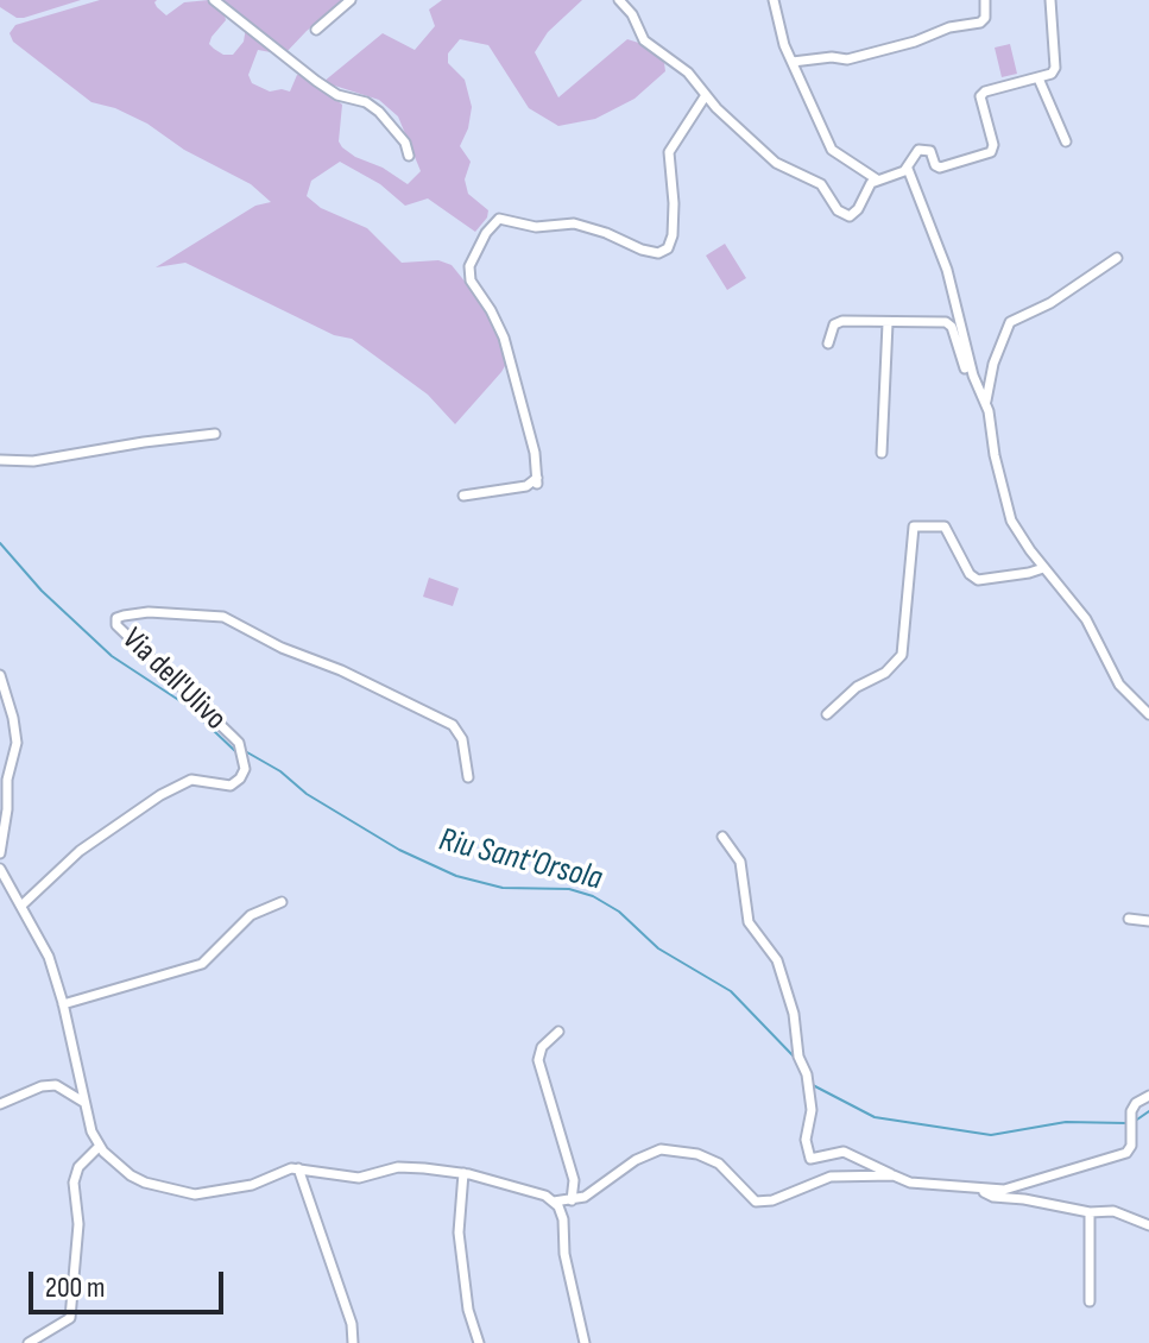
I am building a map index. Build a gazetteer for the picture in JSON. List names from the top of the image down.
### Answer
{
  "streets": {
    "street": ["Via dell'Ulivo"]
  },
  "water": ["Riu Sant'Orsola"],
  "scale_bar": "200 m"
}
